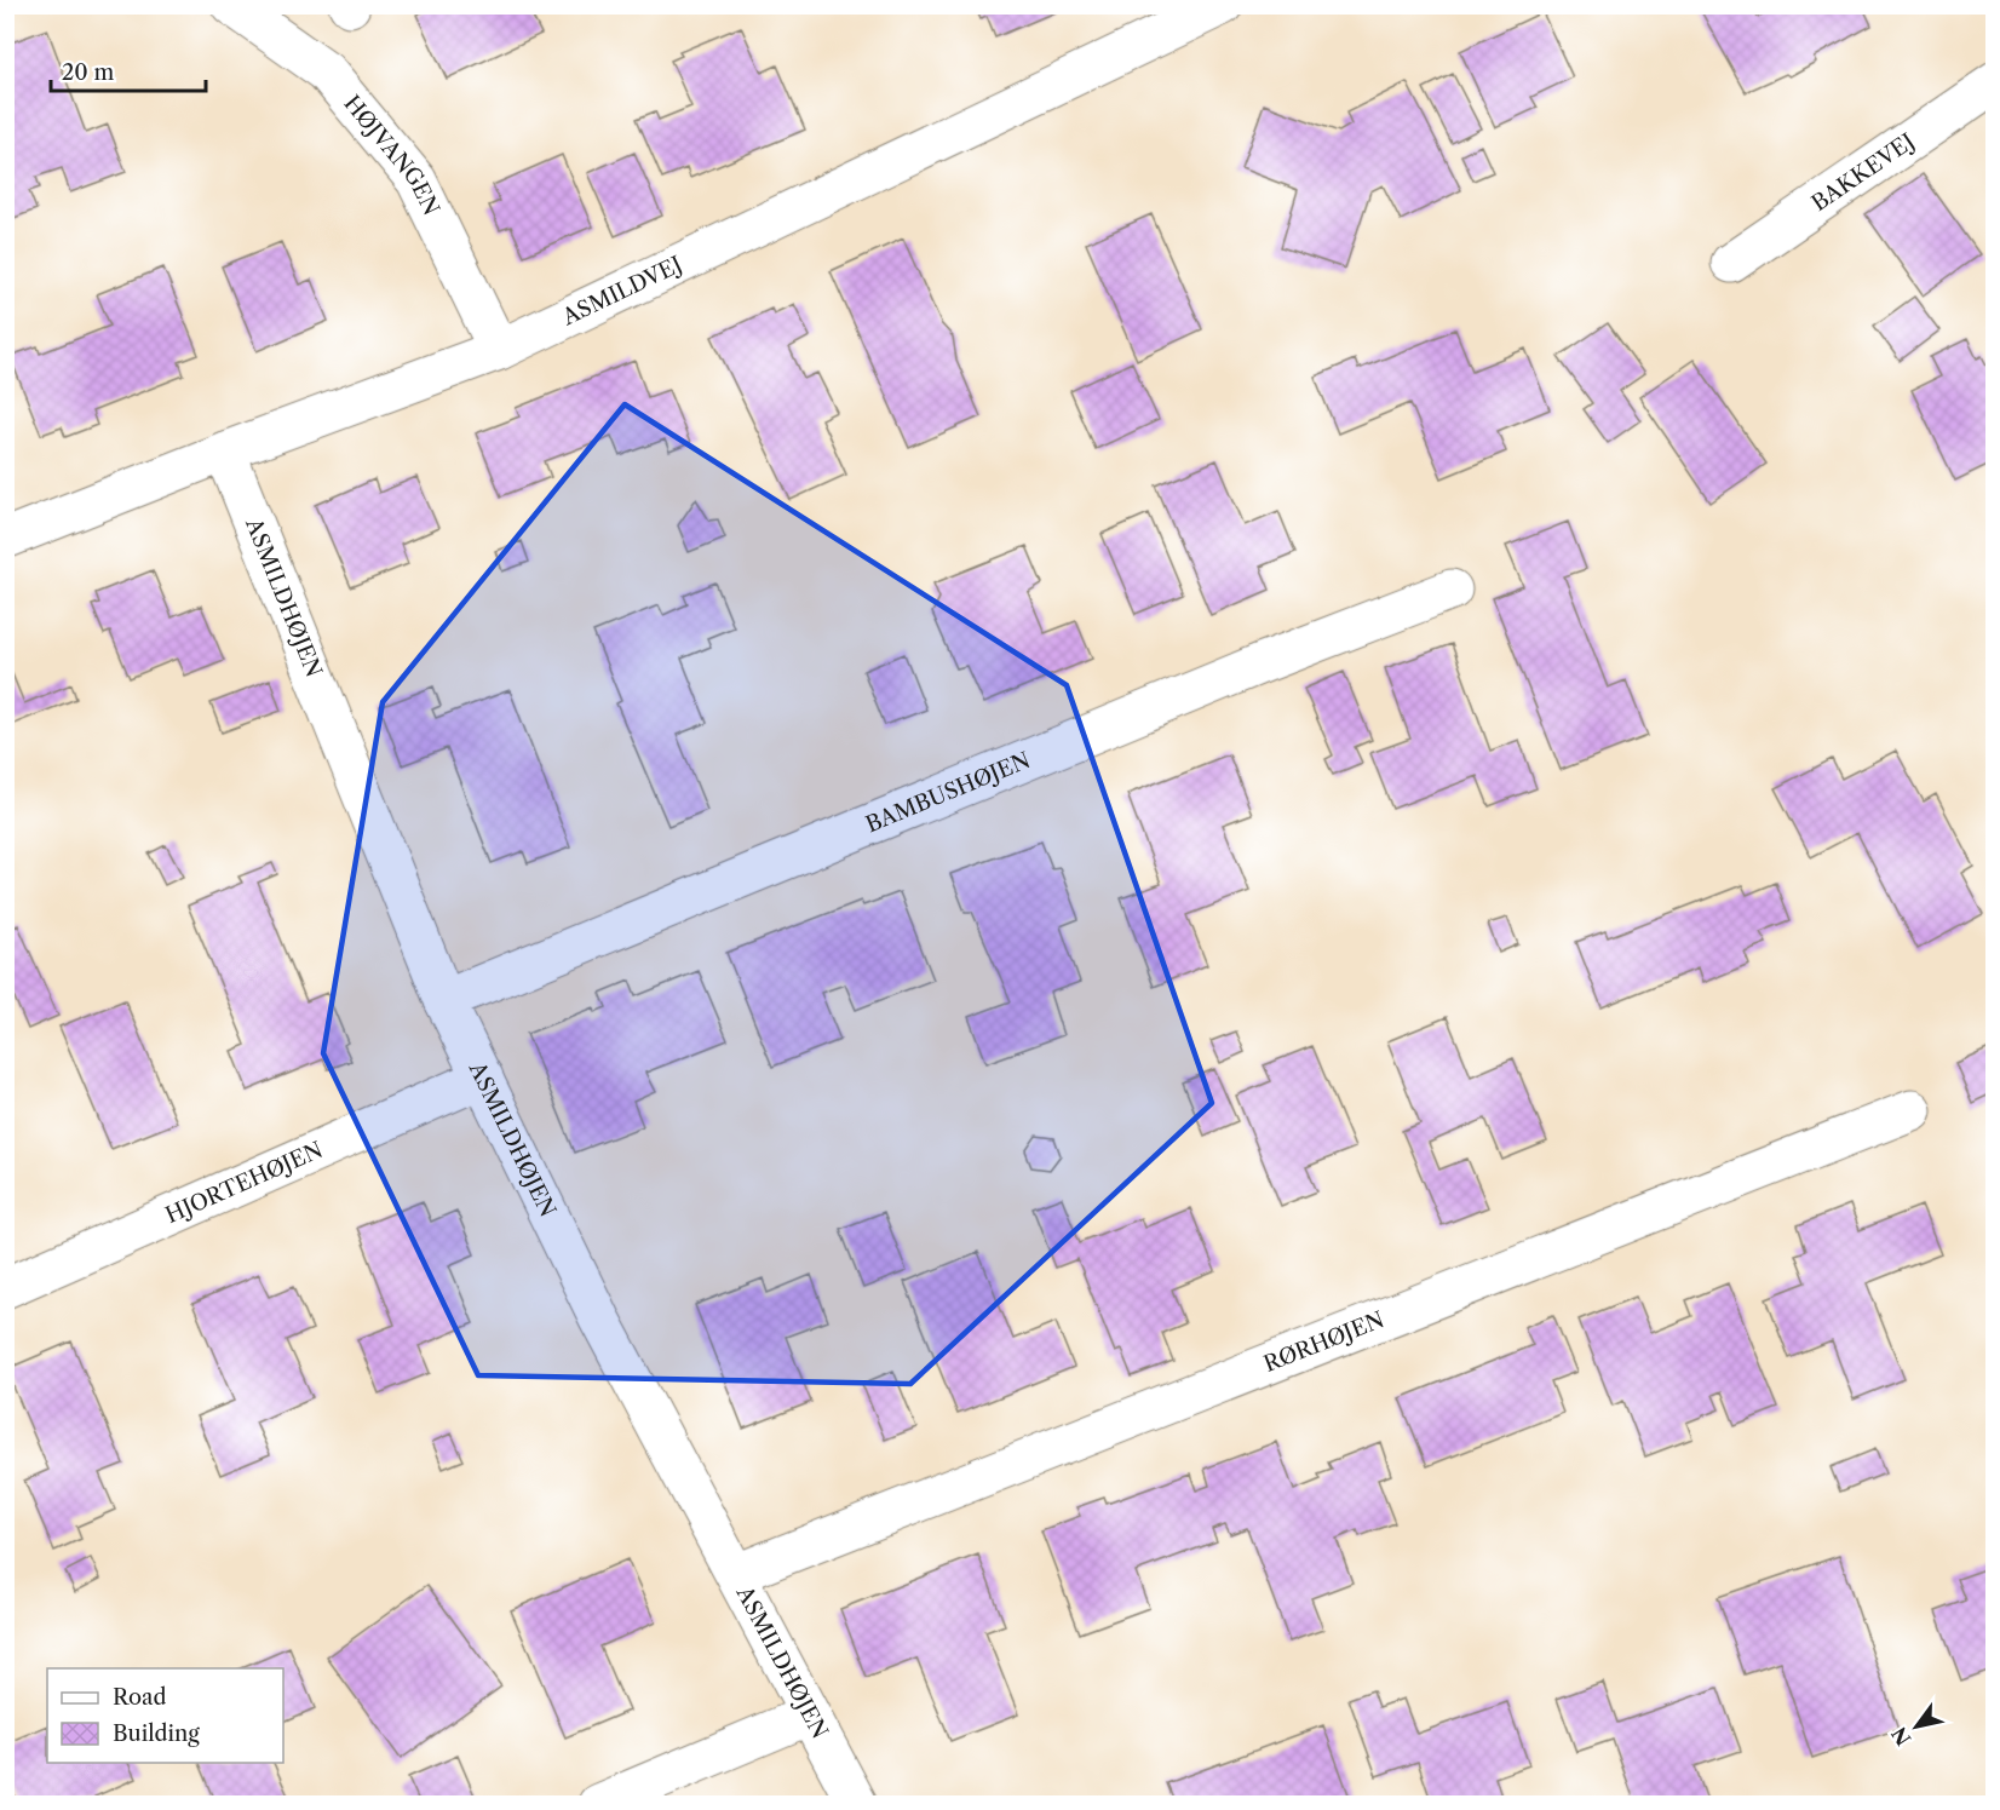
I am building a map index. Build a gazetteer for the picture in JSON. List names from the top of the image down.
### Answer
{
  "streets": {
    "street": [
      "HØJVANGEN",
      "BAKKEVEJ",
      "ASMILDVEJ",
      "ASMILDHØJEN",
      "BAMBUSHØJEN",
      "HJORTEHØJEN",
      "RØRHØJEN"
    ]
  },
  "crossings": [
    ["HØJVANGEN", "ASMILDVEJ"],
    ["ASMILDVEJ", "ASMILDHØJEN"],
    ["ASMILDHØJEN", "BAMBUSHØJEN"],
    ["ASMILDHØJEN", "HJORTEHØJEN"],
    ["ASMILDHØJEN", "RØRHØJEN"]
  ],
  "legend": ["Road", "Building"],
  "scale_bar": "20 m",
  "north": "bottom left"
}
